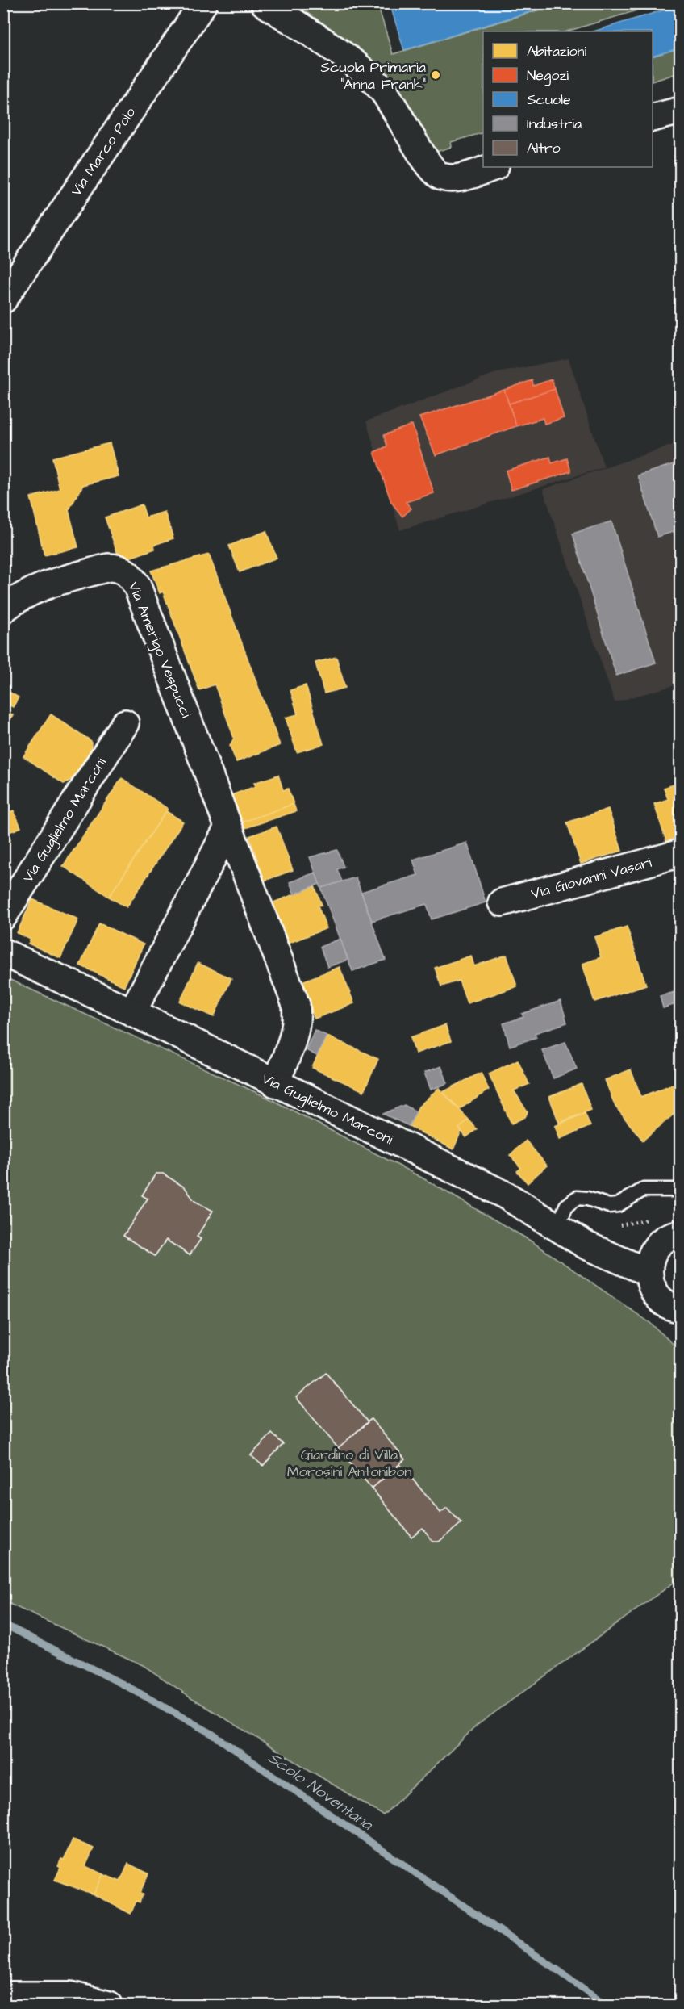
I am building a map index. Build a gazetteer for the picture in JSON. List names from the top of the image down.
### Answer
{
  "streets": {
    "street": [
      "Via Marco Polo",
      "Via Amerigo Vespucci",
      "Via Guglielmo Marconi",
      "Via Giovanni Vasari"
    ]
  },
  "crossings": [
    ["Via Amerigo Vespucci", "Via Guglielmo Marconi"]
  ],
  "water": ["Scolo Noventana"],
  "parks": ["Giardino di Villa Morosini Antonibon"],
  "places": ["Scuola Primaria \"Anna Frank\""],
  "legend": [
    "Abitazioni",
    "Negozi",
    "Scuole",
    "Industria",
    "Altro"
  ]
}
